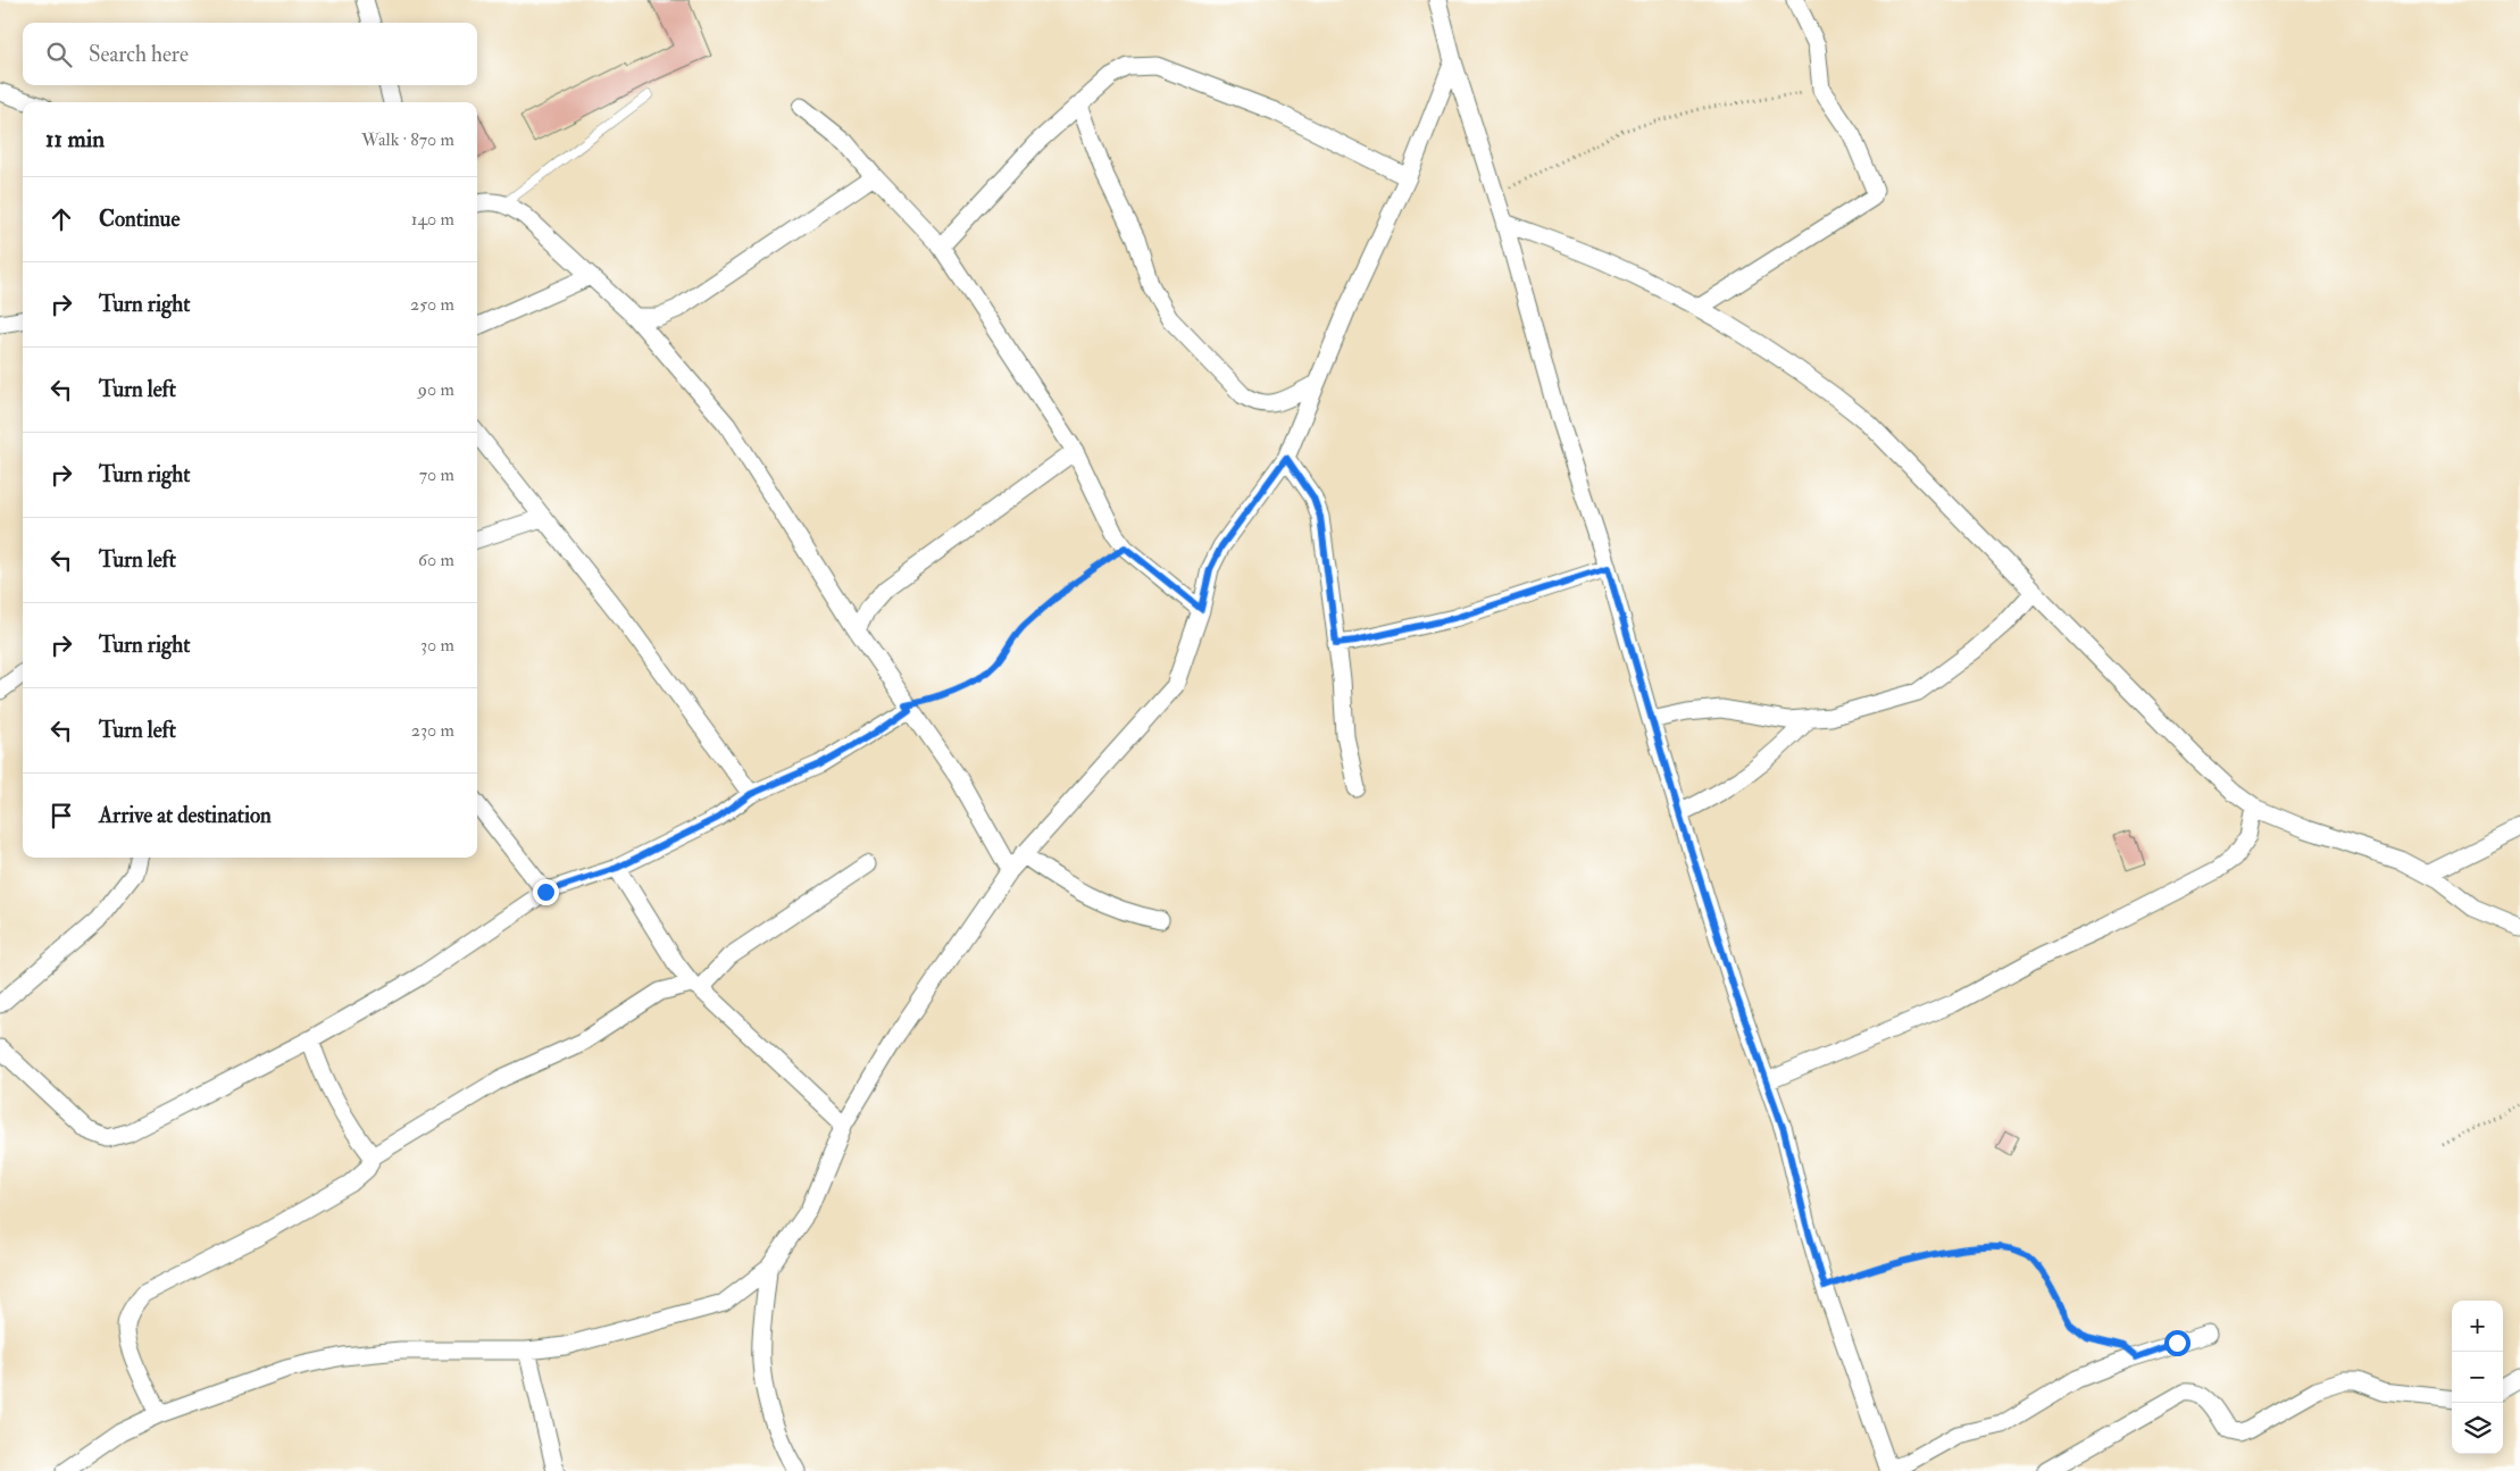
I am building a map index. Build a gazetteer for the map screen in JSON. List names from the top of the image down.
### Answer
{
  "page": {
    "search": "Search here",
    "heading": ["11 min", "Walk · 870 m"],
    "list": [
      ["Continue", "140 m"],
      ["Turn right", "250 m"],
      ["Turn left", "90 m"],
      ["Turn right", "70 m"],
      ["Turn left", "60 m"],
      ["Turn right", "30 m"],
      ["Turn left", "230 m"],
      "Arrive at destination"
    ],
    "map_buttons": ["+", "−"]
  }
}
